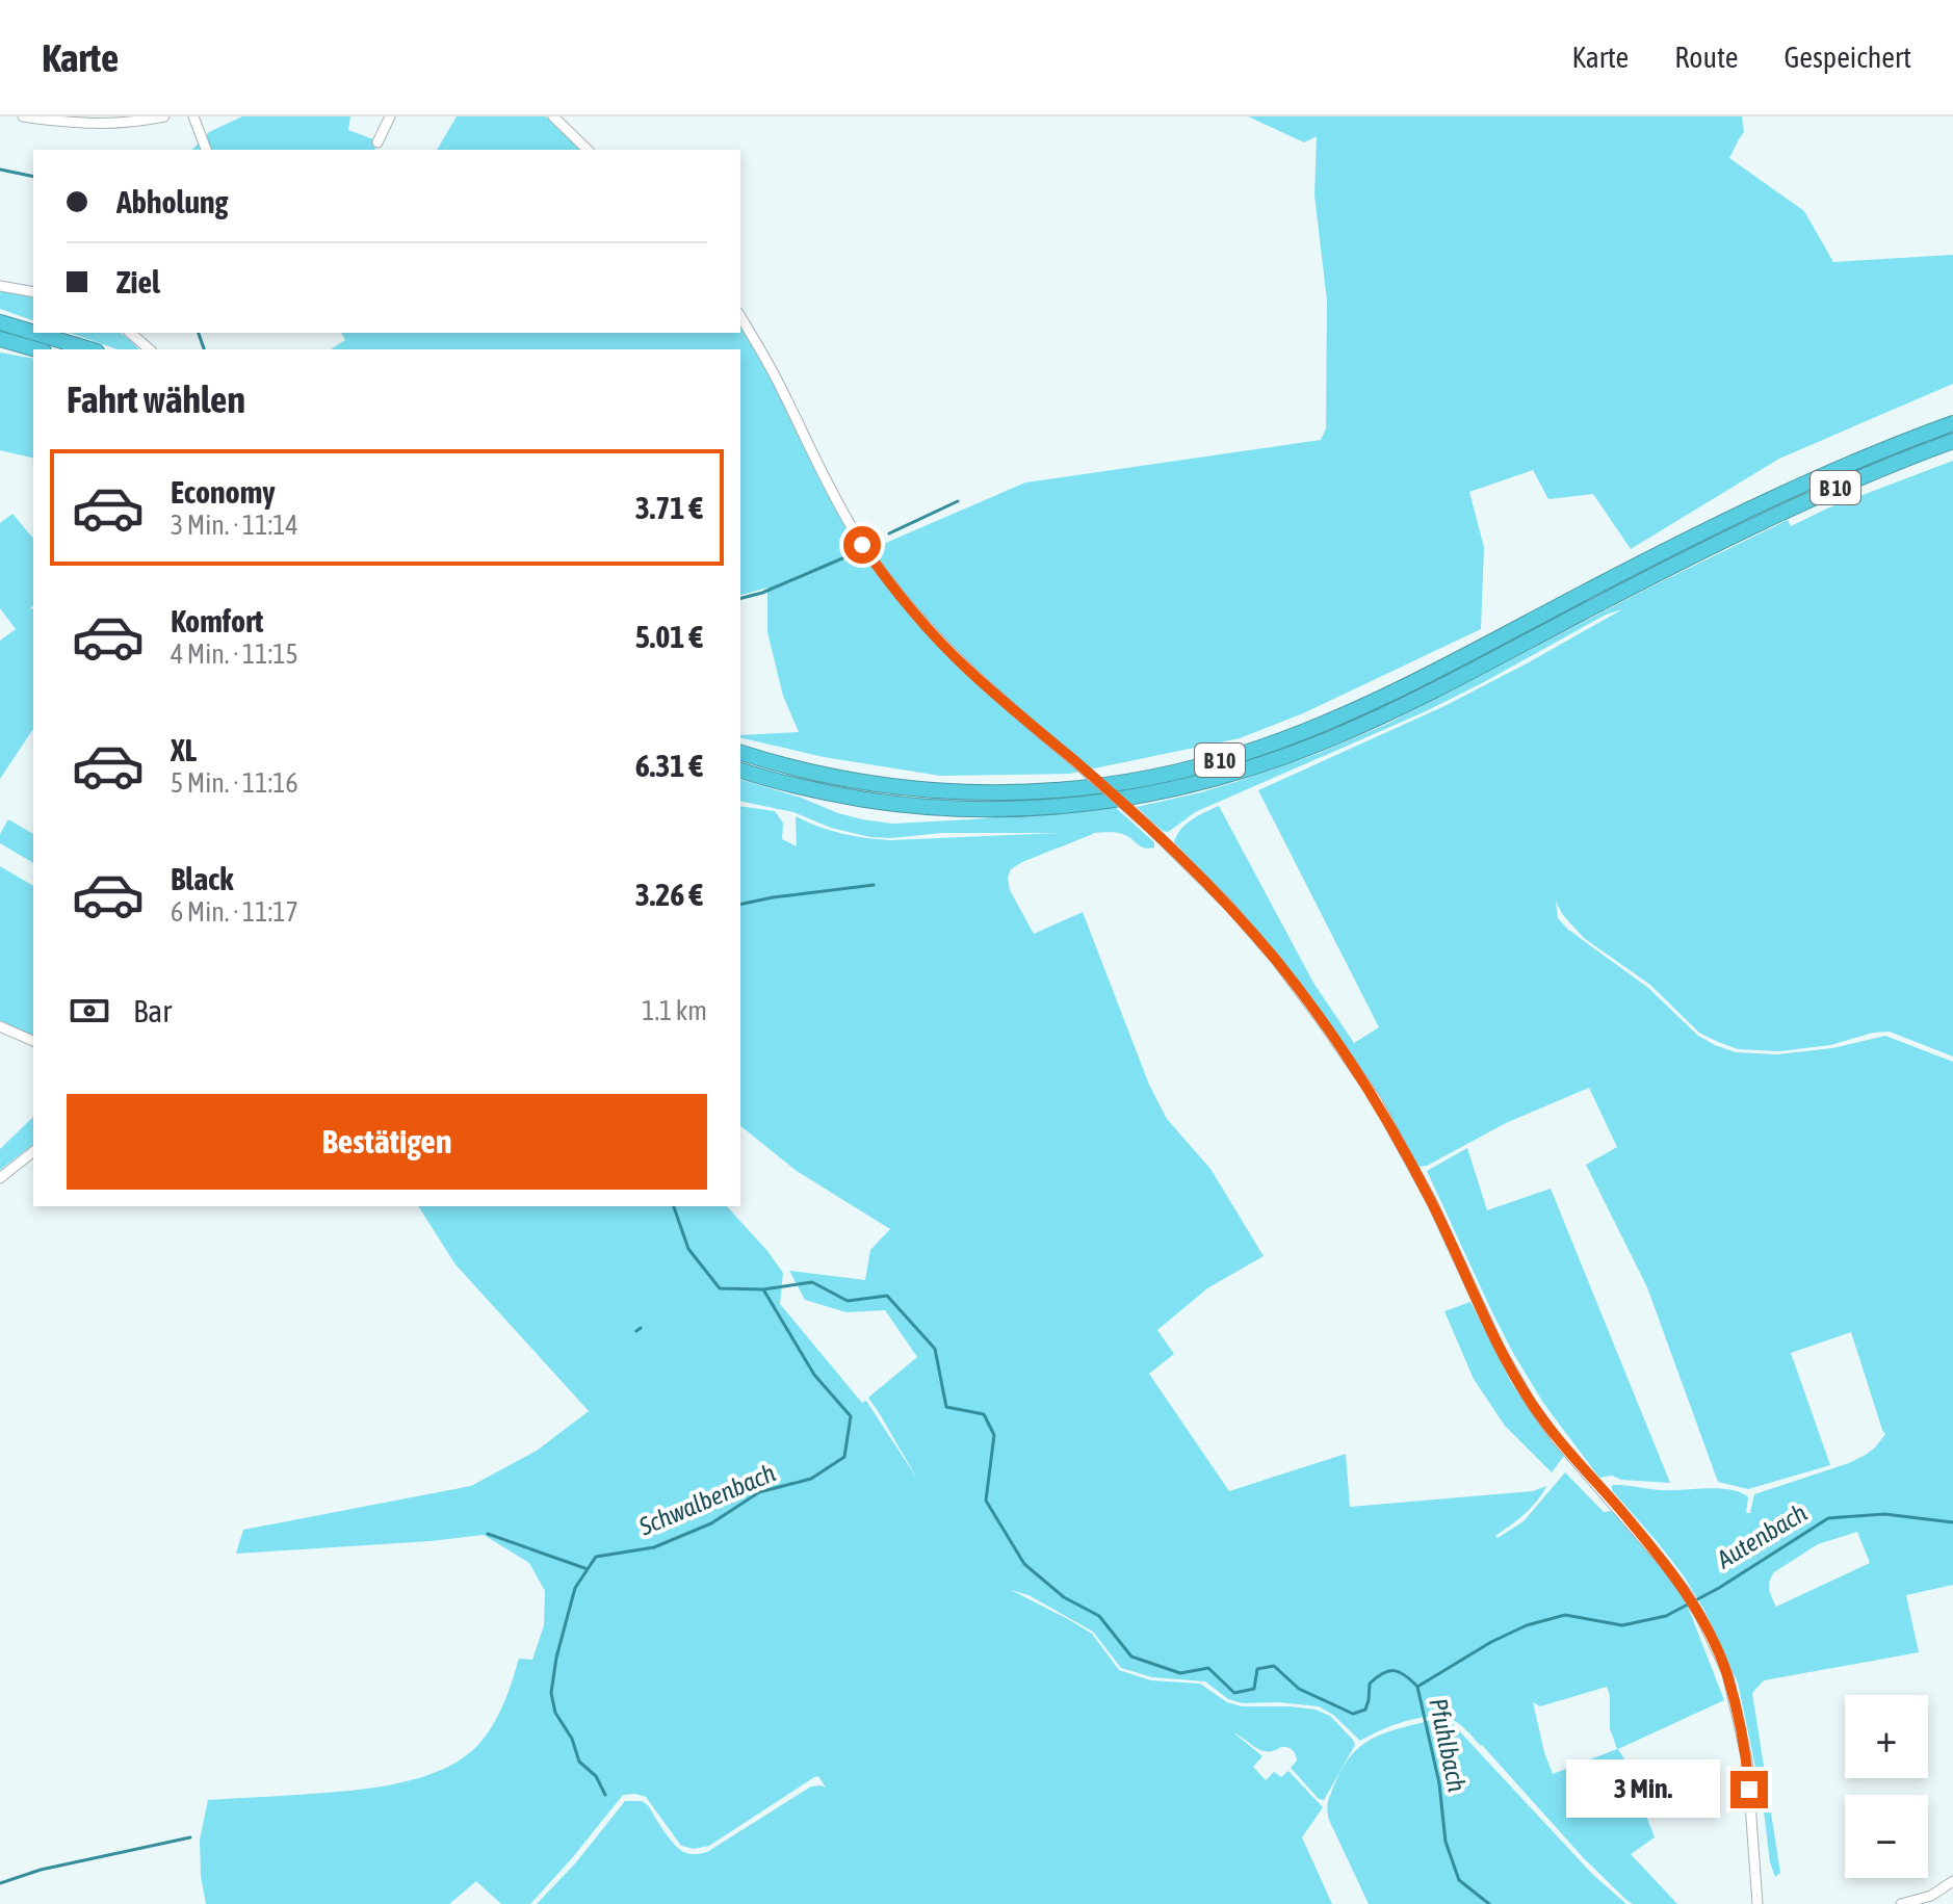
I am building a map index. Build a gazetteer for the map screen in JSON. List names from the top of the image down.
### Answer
{
  "streets": {
    "highway": ["B 10"]
  },
  "water": ["Schwalbenbach", "Autenbach", "Pfuhlbach"],
  "page": {
    "header": "Karte",
    "nav": ["Karte", "Route", "Gespeichert"],
    "banner": ["Abholung", "Ziel"],
    "heading": "Fahrt wählen",
    "list": [
      {
        "name": "Economy",
        "note": "3 Min. · 11:14",
        "value": "3.71 €"
      },
      {
        "name": "Komfort",
        "note": "4 Min. · 11:15",
        "value": "5.01 €"
      },
      {
        "name": "XL",
        "note": "5 Min. · 11:16",
        "value": "6.31 €"
      },
      {
        "name": "Black",
        "note": "6 Min. · 11:17",
        "value": "3.26 €"
      }
    ],
    "pay": ["Bar", "1.1 km"],
    "buttons": "Bestätigen",
    "map_buttons": ["+", "−"],
    "bubble": "3 Min."
  }
}
